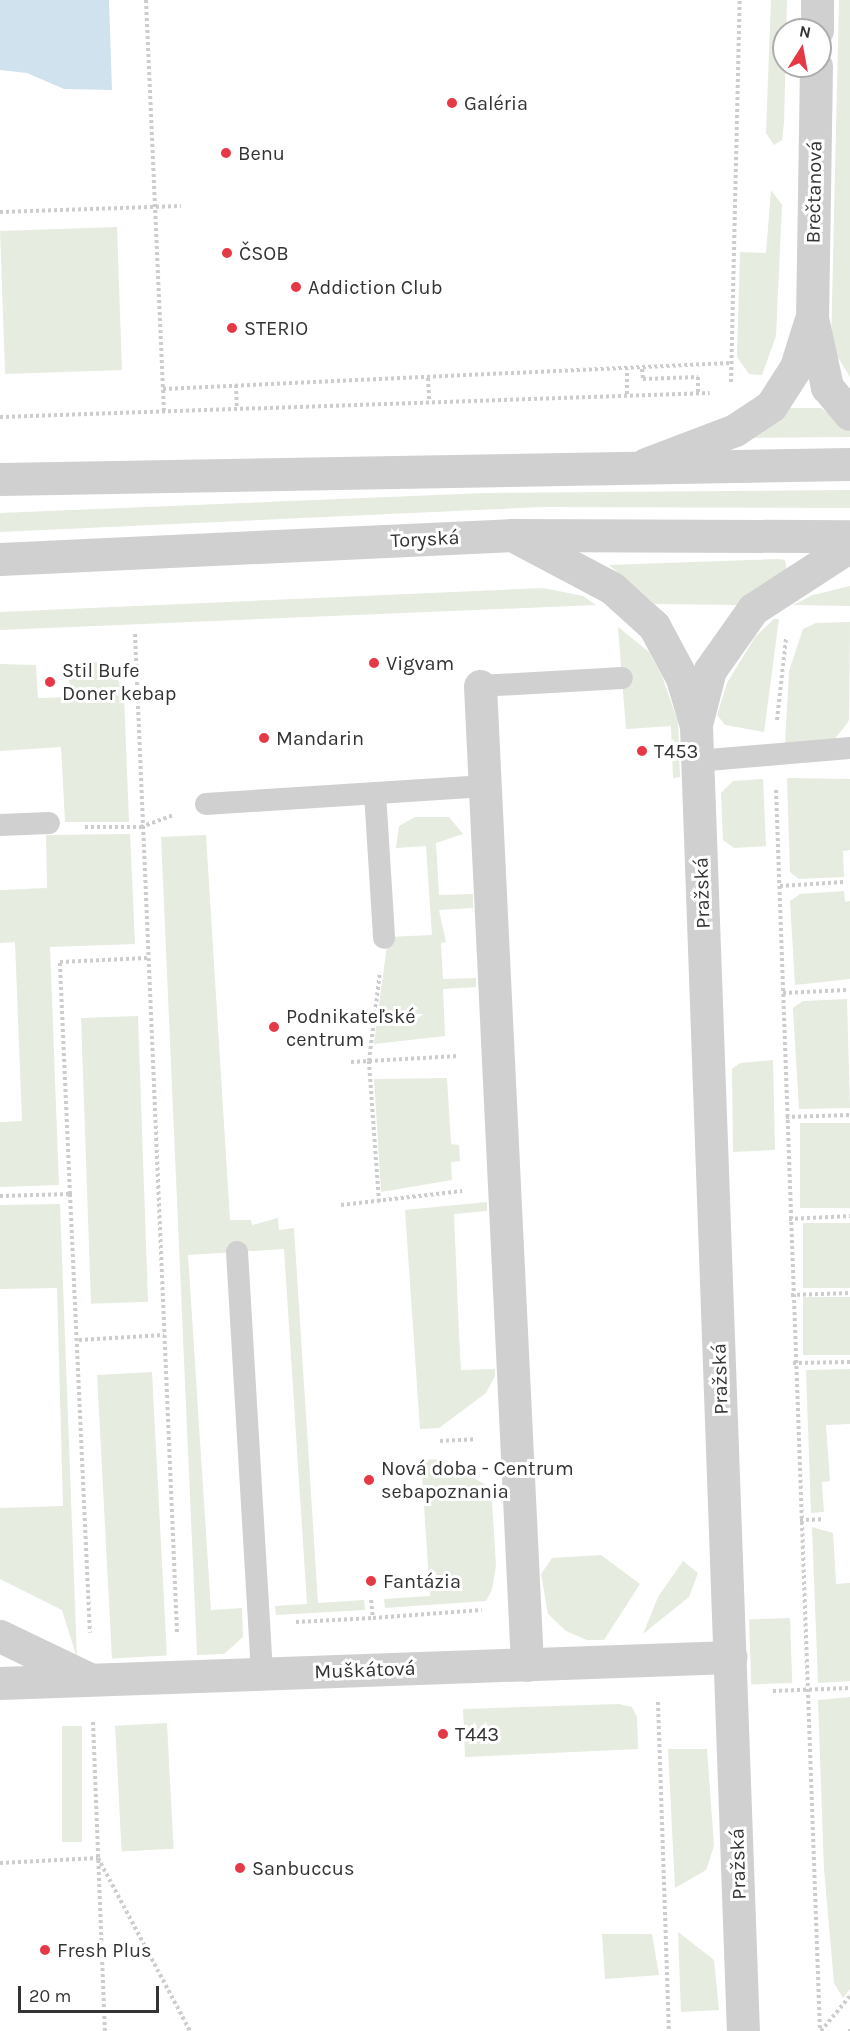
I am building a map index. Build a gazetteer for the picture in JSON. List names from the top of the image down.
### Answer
{
  "streets": {
    "street": [
      "Brečtanová",
      "Toryská",
      "Pražská",
      "Muškátová"
    ]
  },
  "crossings": [
    ["Pražská", "Muškátová"]
  ],
  "places": [
    "Galéria",
    "Benu",
    "ČSOB",
    "Addiction Club",
    "STERIO",
    "Vigvam",
    "Stil Bufe Doner kebap",
    "Mandarin",
    "T453",
    "Podnikateľské centrum",
    "Nová doba - Centrum sebapoznania",
    "Fantázia",
    "T443",
    "Sanbuccus",
    "Fresh Plus"
  ],
  "scale_bar": "20 m",
  "north": "top"
}
